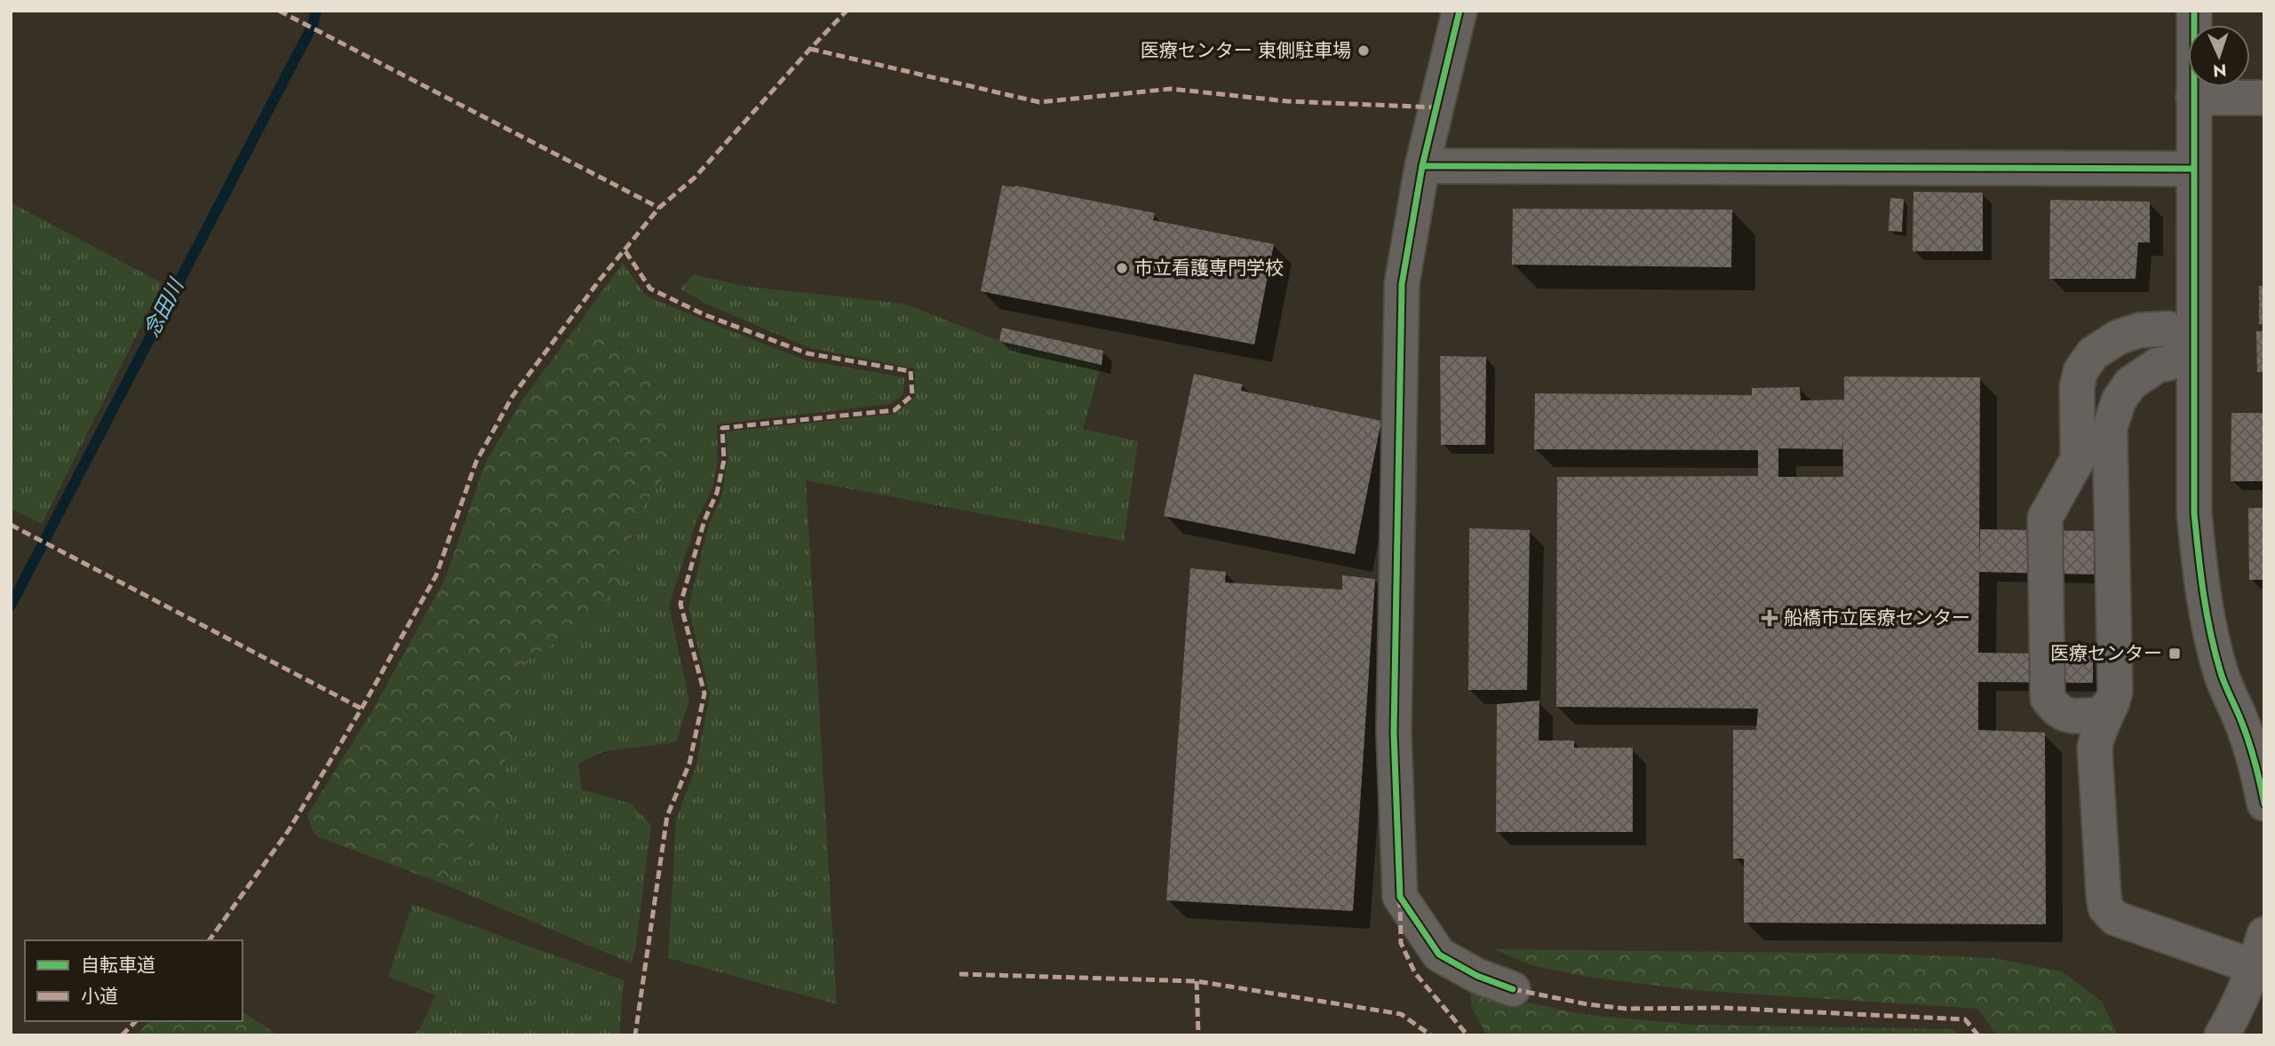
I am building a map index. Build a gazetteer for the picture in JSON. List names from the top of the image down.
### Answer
{
  "water": ["念田川"],
  "places": {
    "other": ["医療センター 東側駐車場", "市立看護専門学校"],
    "health": ["船橋市立医療センター"],
    "transit": ["医療センター"]
  },
  "legend": ["自転車道", "小道"],
  "north": "bottom"
}
